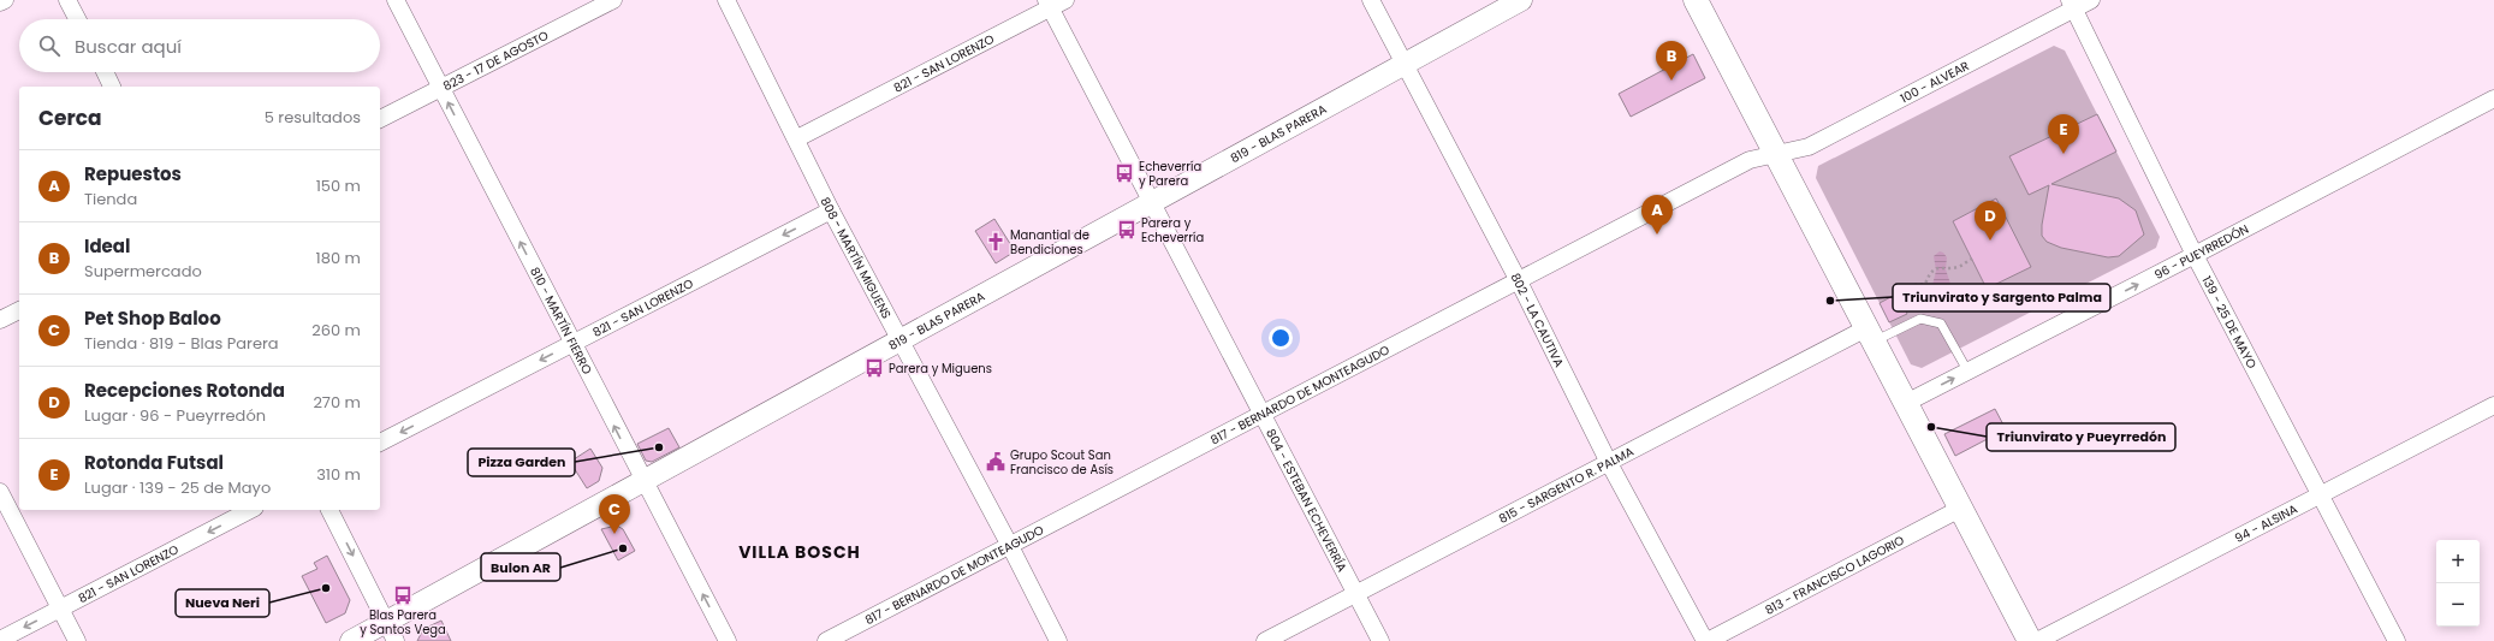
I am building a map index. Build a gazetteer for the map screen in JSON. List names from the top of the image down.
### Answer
{
  "streets": {
    "street": [
      "823 - 17 DE AGOSTO",
      "821 - SAN LORENZO",
      "100 - ALVEAR",
      "819 - BLAS PARERA",
      "96 - PUEYRREDÓN",
      "808 - MARTÍN MIGUENS",
      "802 - LA CAUTIVA",
      "810 - MARTÍN FIERRO",
      "139 - 25 DE MAYO",
      "817 - BERNARDO DE MONTEAGUDO",
      "815 - SARGENTO R. PALMA",
      "804 - ESTEBAN ECHEVERRÍA",
      "94 - ALSINA",
      "813 - FRANCISCO LAGORIO"
    ]
  },
  "crossings": [
    ["823 - 17 DE AGOSTO", "810 - MARTÍN FIERRO"],
    ["821 - SAN LORENZO", "808 - MARTÍN MIGUENS"],
    ["821 - SAN LORENZO", "810 - MARTÍN FIERRO"],
    ["821 - SAN LORENZO", "804 - ESTEBAN ECHEVERRÍA"],
    ["100 - ALVEAR", "139 - 25 DE MAYO"],
    ["100 - ALVEAR", "817 - BERNARDO DE MONTEAGUDO"],
    ["819 - BLAS PARERA", "808 - MARTÍN MIGUENS"],
    ["819 - BLAS PARERA", "802 - LA CAUTIVA"],
    ["819 - BLAS PARERA", "810 - MARTÍN FIERRO"],
    ["819 - BLAS PARERA", "804 - ESTEBAN ECHEVERRÍA"],
    ["96 - PUEYRREDÓN", "139 - 25 DE MAYO"],
    ["808 - MARTÍN MIGUENS", "817 - BERNARDO DE MONTEAGUDO"],
    ["802 - LA CAUTIVA", "817 - BERNARDO DE MONTEAGUDO"],
    ["802 - LA CAUTIVA", "815 - SARGENTO R. PALMA"],
    ["802 - LA CAUTIVA", "813 - FRANCISCO LAGORIO"],
    ["139 - 25 DE MAYO", "94 - ALSINA"],
    ["817 - BERNARDO DE MONTEAGUDO", "804 - ESTEBAN ECHEVERRÍA"],
    ["815 - SARGENTO R. PALMA", "804 - ESTEBAN ECHEVERRÍA"]
  ],
  "one_way": ["821 - SAN LORENZO", "96 - PUEYRREDÓN", "810 - MARTÍN FIERRO"],
  "districts": ["VILLA BOSCH"],
  "places": {
    "bus stop": [
      "Echeverría y Parera",
      "Parera y Echeverría",
      "Parera y Miguens",
      "Blas Parera y Santos Vega"
    ],
    "church": ["Manantial de Bendiciones"],
    "other": [
      "Triunvirato y Sargento Palma",
      "Triunvirato y Pueyrredón",
      "Pizza Garden",
      "Bulon AR",
      "Nueva Neri"
    ],
    "public building": ["Grupo Scout San Francisco de Asís"]
  },
  "page": {
    "search": "Buscar aquí",
    "pins": [
      "B",
      "E",
      "A",
      "D",
      "C"
    ],
    "heading": ["Cerca", "5 resultados"],
    "list": [
      {
        "mark": "A",
        "name": "Repuestos",
        "note": "Tienda",
        "value": "150 m"
      },
      {
        "mark": "B",
        "name": "Ideal",
        "note": "Supermercado",
        "value": "180 m"
      },
      {
        "mark": "C",
        "name": "Pet Shop Baloo",
        "note": "Tienda · 819 - Blas Parera",
        "value": "260 m"
      },
      {
        "mark": "D",
        "name": "Recepciones Rotonda",
        "note": "Lugar · 96 - Pueyrredón",
        "value": "270 m"
      },
      {
        "mark": "E",
        "name": "Rotonda Futsal",
        "note": "Lugar · 139 - 25 de Mayo",
        "value": "310 m"
      }
    ],
    "map_buttons": ["+", "−"]
  }
}
